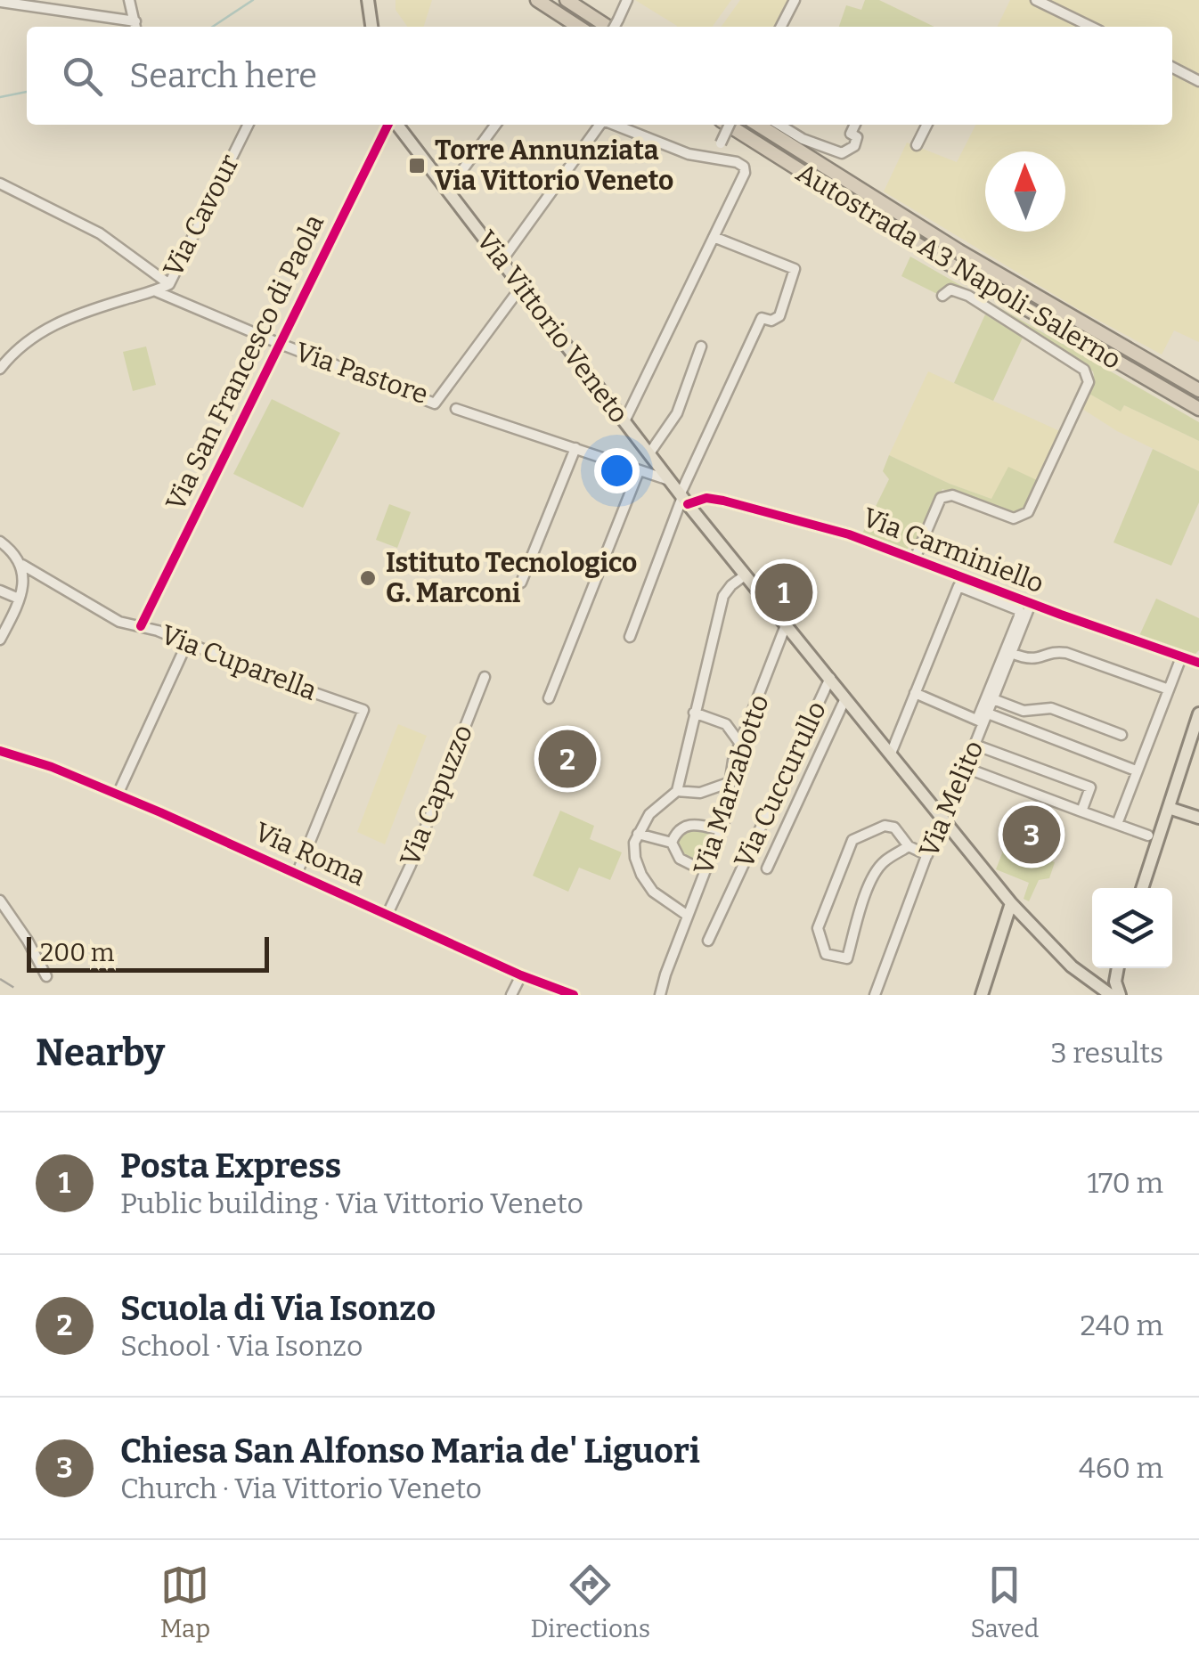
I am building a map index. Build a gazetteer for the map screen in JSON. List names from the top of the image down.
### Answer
{
  "streets": {
    "highway": ["Autostrada A3 Napoli-Salerno"],
    "main road": ["Via Vittorio Veneto"],
    "street": [
      "Via Cavour",
      "Via San Francesco di Paola",
      "Via Pastore",
      "Via Carminiello",
      "Via Cuparella",
      "Via Marzabotto",
      "Via Cuccurullo",
      "Via Capuzzo",
      "Via Melito",
      "Via Roma"
    ]
  },
  "crossings": [
    ["Via Cavour", "Via Pastore"],
    ["Via Vittorio Veneto", "Via Pastore"],
    ["Via Vittorio Veneto", "Via Carminiello"],
    ["Via Vittorio Veneto", "Via Marzabotto"],
    ["Via Vittorio Veneto", "Via Cuccurullo"],
    ["Via Vittorio Veneto", "Via Melito"],
    ["Via San Francesco di Paola", "Via Pastore"],
    ["Via San Francesco di Paola", "Via Cuparella"],
    ["Via Carminiello", "Via Melito"],
    ["Via Cuparella", "Via Roma"],
    ["Via Capuzzo", "Via Roma"]
  ],
  "places": {
    "transit": ["Torre Annunziata Via Vittorio Veneto"],
    "other": ["Istituto Tecnologico G. Marconi"]
  },
  "scale_bar": "200 m",
  "north": "top",
  "page": {
    "search": "Search here",
    "pins": ["1", "2", "3"],
    "scale": "200 m",
    "heading": ["Nearby", "3 results"],
    "list": [
      {
        "mark": "1",
        "name": "Posta Express",
        "note": "Public building · Via Vittorio Veneto",
        "value": "170 m"
      },
      {
        "mark": "2",
        "name": "Scuola di Via Isonzo",
        "note": "School · Via Isonzo",
        "value": "240 m"
      },
      {
        "mark": "3",
        "name": "Chiesa San Alfonso Maria de' Liguori",
        "note": "Church · Via Vittorio Veneto",
        "value": "460 m"
      }
    ],
    "nav": ["Map", "Directions", "Saved"]
  }
}
